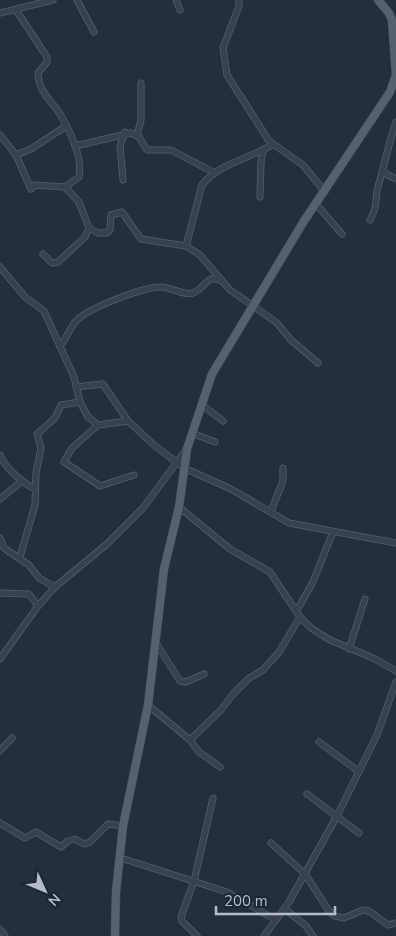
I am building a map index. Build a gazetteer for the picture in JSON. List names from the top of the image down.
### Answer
{
  "scale_bar": "200 m",
  "north": "bottom right"
}
